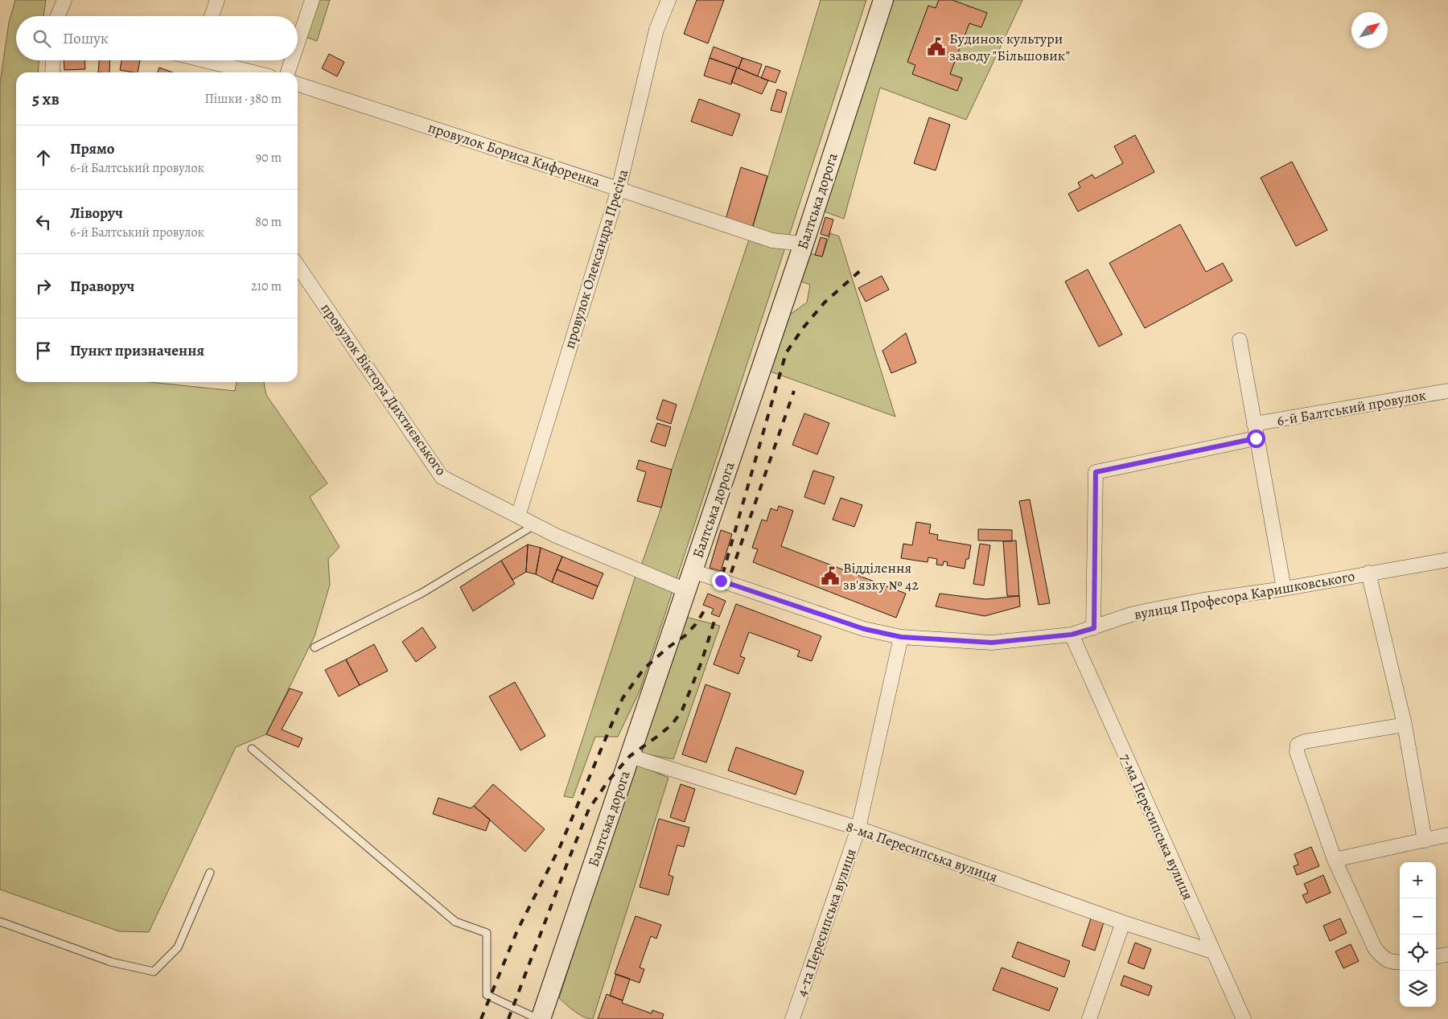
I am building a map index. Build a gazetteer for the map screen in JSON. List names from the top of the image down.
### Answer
{
  "streets": {
    "main road": ["Балтська дорога"],
    "street": [
      "провулок Бориса Кифоренка",
      "провулок Олександра Пресіча",
      "провулок Віктора Дихтиєвського",
      "6-й Балтський провулок",
      "вулиця Професора Каришковського",
      "7-ма Пересипська вулиця",
      "8-ма Пересипська вулиця",
      "4-та Пересипська вулиця"
    ]
  },
  "crossings": [
    ["провулок Бориса Кифоренка", "Балтська дорога"],
    ["провулок Бориса Кифоренка", "провулок Олександра Пресіча"],
    ["Балтська дорога", "провулок Віктора Дихтиєвського"],
    ["Балтська дорога", "вулиця Професора Каришковського"],
    ["Балтська дорога", "8-ма Пересипська вулиця"],
    ["провулок Олександра Пресіча", "провулок Віктора Дихтиєвського"],
    ["вулиця Професора Каришковського", "7-ма Пересипська вулиця"],
    ["вулиця Професора Каришковського", "4-та Пересипська вулиця"],
    ["7-ма Пересипська вулиця", "8-ма Пересипська вулиця"],
    ["8-ма Пересипська вулиця", "4-та Пересипська вулиця"]
  ],
  "places": {
    "public building": ["Будинок культури заводу \"Більшовик\"", "Відділення зв'язку № 42"]
  },
  "north": "top right",
  "page": {
    "search": "Пошук",
    "heading": ["5 хв", "Пішки · 380 m"],
    "list": [
      ["Прямо", "6-й Балтський провулок", "90 m"],
      ["Ліворуч", "6-й Балтський провулок", "80 m"],
      ["Праворуч", "210 m"],
      "Пункт призначення"
    ],
    "map_buttons": ["+", "−"]
  }
}
